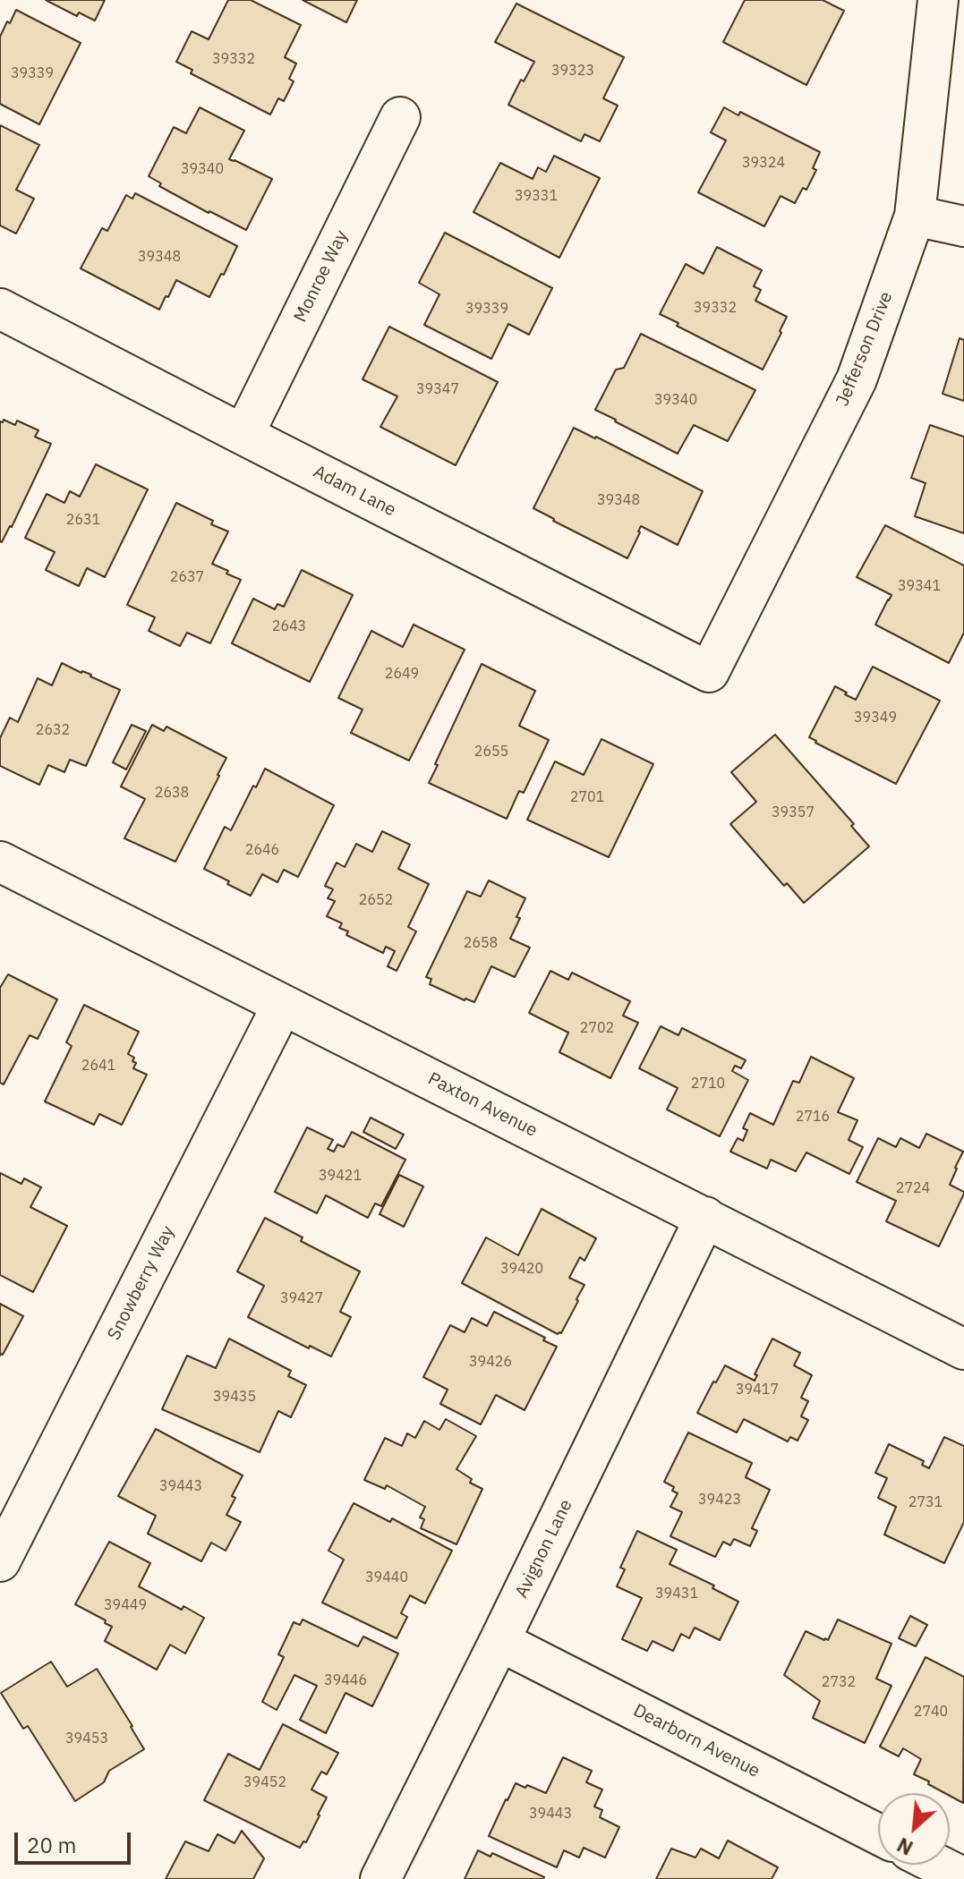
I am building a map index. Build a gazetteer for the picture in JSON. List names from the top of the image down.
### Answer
{
  "streets": {
    "street": [
      "Monroe Way",
      "Jefferson Drive",
      "Adam Lane",
      "Paxton Avenue",
      "Snowberry Way",
      "Avignon Lane",
      "Dearborn Avenue"
    ]
  },
  "crossings": [
    ["Monroe Way", "Adam Lane"],
    ["Jefferson Drive", "Adam Lane"],
    ["Paxton Avenue", "Snowberry Way"],
    ["Paxton Avenue", "Avignon Lane"],
    ["Avignon Lane", "Dearborn Avenue"]
  ],
  "house_numbers": [
    "39332",
    "39323",
    "39339",
    "39324",
    "39340",
    "39331",
    "39348",
    "39332",
    "39339",
    "39347",
    "39340",
    "39348",
    "2631",
    "2637",
    "39341",
    "2643",
    "2649",
    "39349",
    "2632",
    "2655",
    "2638",
    "2701",
    "39357",
    "2646",
    "2652",
    "2658",
    "2702",
    "2641",
    "2710",
    "2716",
    "39421",
    "2724",
    "39420",
    "39427",
    "39426",
    "39417",
    "39435",
    "39443",
    "39423",
    "2731",
    "39440",
    "39431",
    "39449",
    "39446",
    "2732",
    "2740",
    "39453",
    "39452",
    "39443"
  ],
  "scale_bar": "20 m",
  "north": "bottom left"
}
